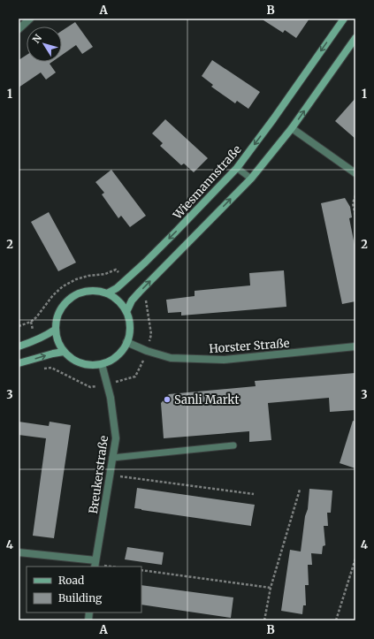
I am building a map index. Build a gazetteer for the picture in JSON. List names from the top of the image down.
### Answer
{
  "streets": {
    "main road": ["Wiesmannstraße"],
    "street": ["Horster Straße", "Breukerstraße"]
  },
  "crossings": [
    ["Wiesmannstraße", "Horster Straße"],
    ["Wiesmannstraße", "Breukerstraße"],
    ["Horster Straße", "Breukerstraße"]
  ],
  "places": ["Sanli Markt"],
  "legend": ["Road", "Building"],
  "north": "top left",
  "grid": {
    "columns": ["A", "B"],
    "rows": [
      "1",
      "2",
      "3",
      "4"
    ]
  }
}
